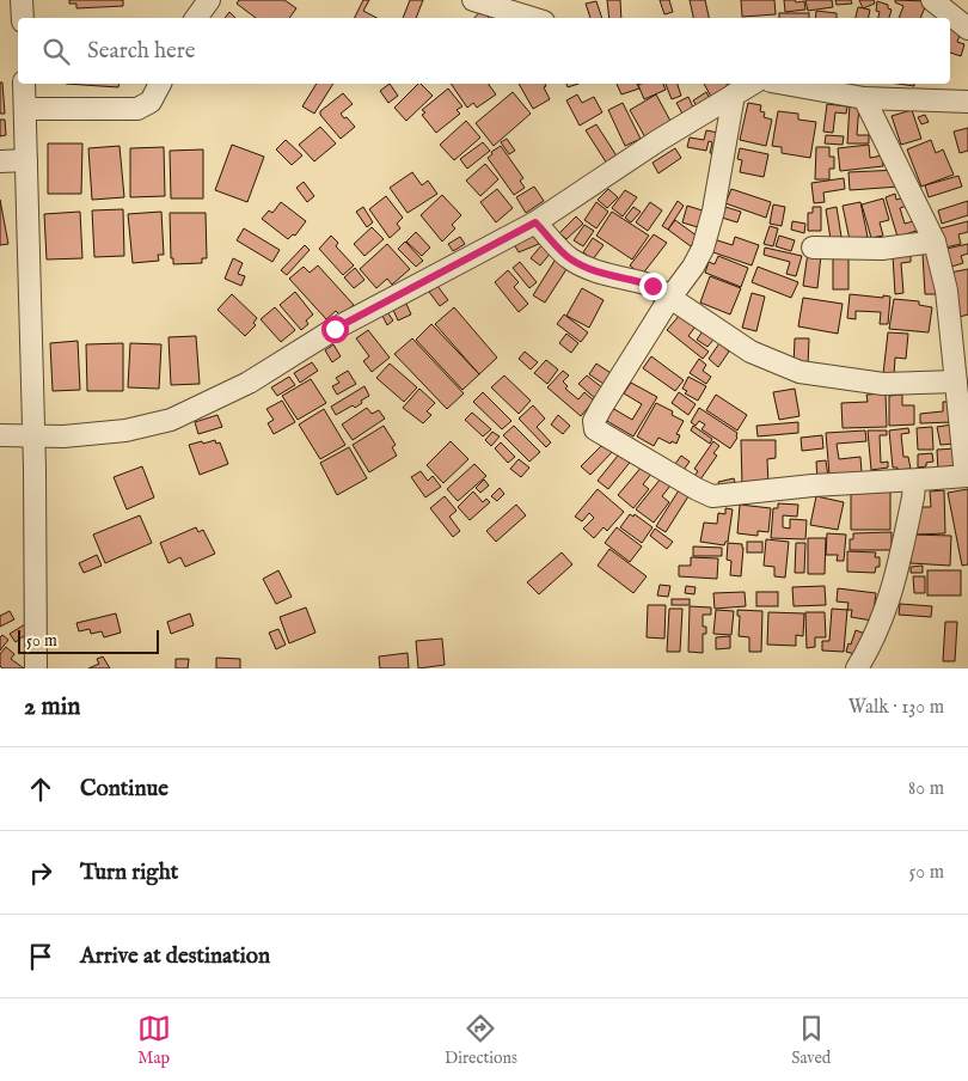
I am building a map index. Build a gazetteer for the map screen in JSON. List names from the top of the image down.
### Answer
{
  "scale_bar": "50 m",
  "page": {
    "search": "Search here",
    "scale": "50 m",
    "heading": ["2 min", "Walk · 130 m"],
    "list": [
      ["Continue", "80 m"],
      ["Turn right", "50 m"],
      "Arrive at destination"
    ],
    "nav": ["Map", "Directions", "Saved"]
  }
}
